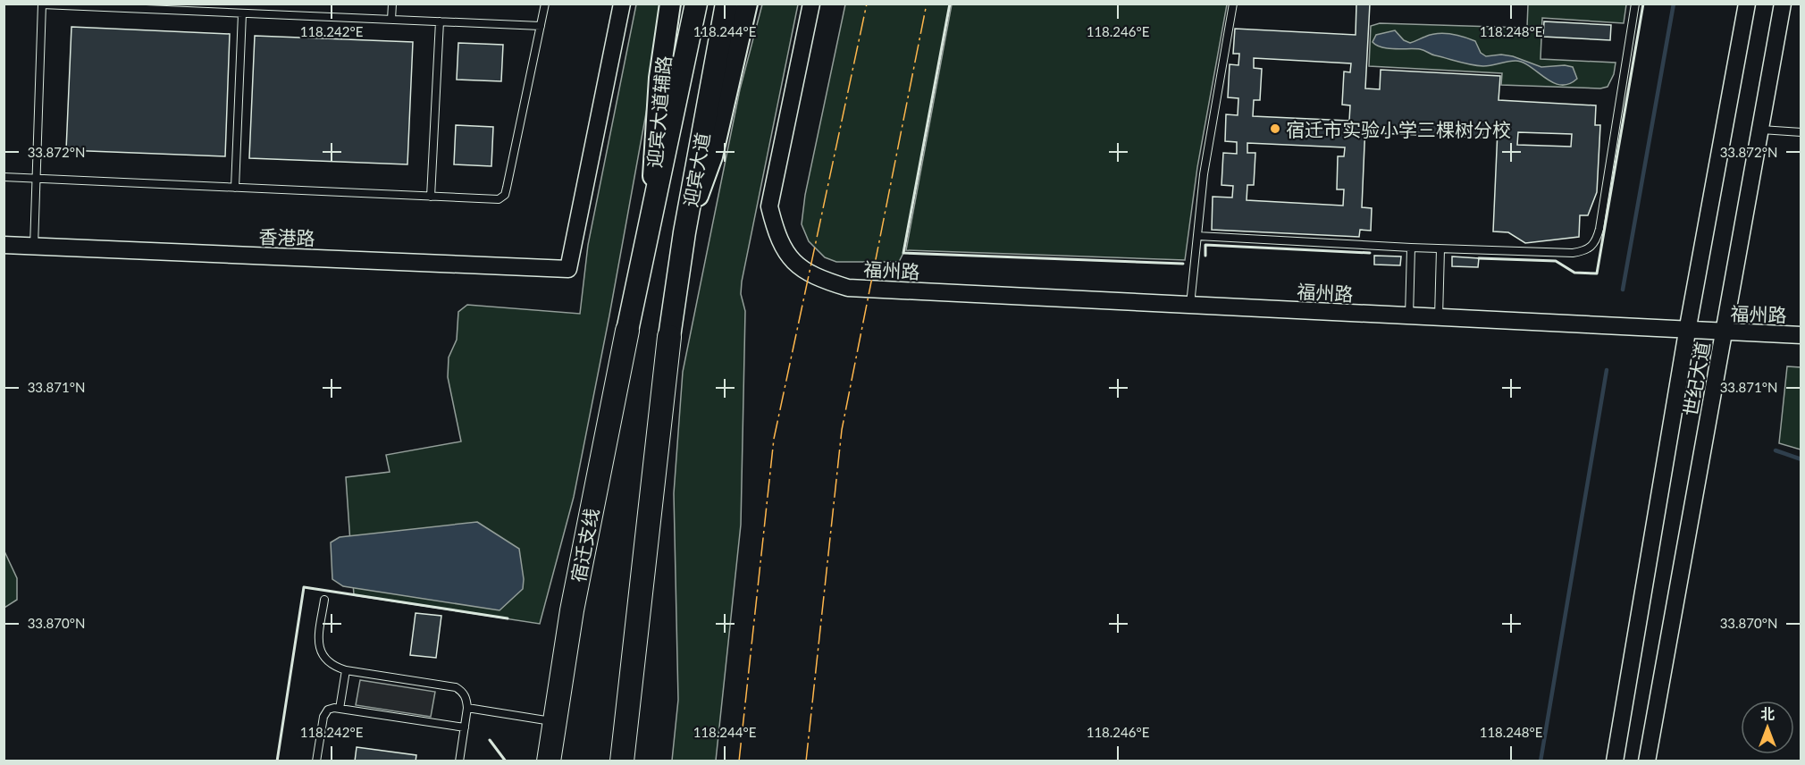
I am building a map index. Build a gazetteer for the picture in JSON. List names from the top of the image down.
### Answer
{
  "streets": {
    "highway": ["迎宾大道", "宿迁支线"],
    "main road": ["迎宾大道辅路"],
    "street": ["香港路", "福州路", "世纪大道"]
  },
  "crossings": [
    ["迎宾大道辅路", "迎宾大道"],
    ["迎宾大道", "宿迁支线"],
    ["福州路", "世纪大道"]
  ],
  "places": ["宿迁市实验小学三棵树分校"],
  "north": "top",
  "coordinates": [
    "118.242°E",
    "118.244°E",
    "118.246°E",
    "118.248°E",
    "33.872°N",
    "33.871°N",
    "33.870°N"
  ]
}
